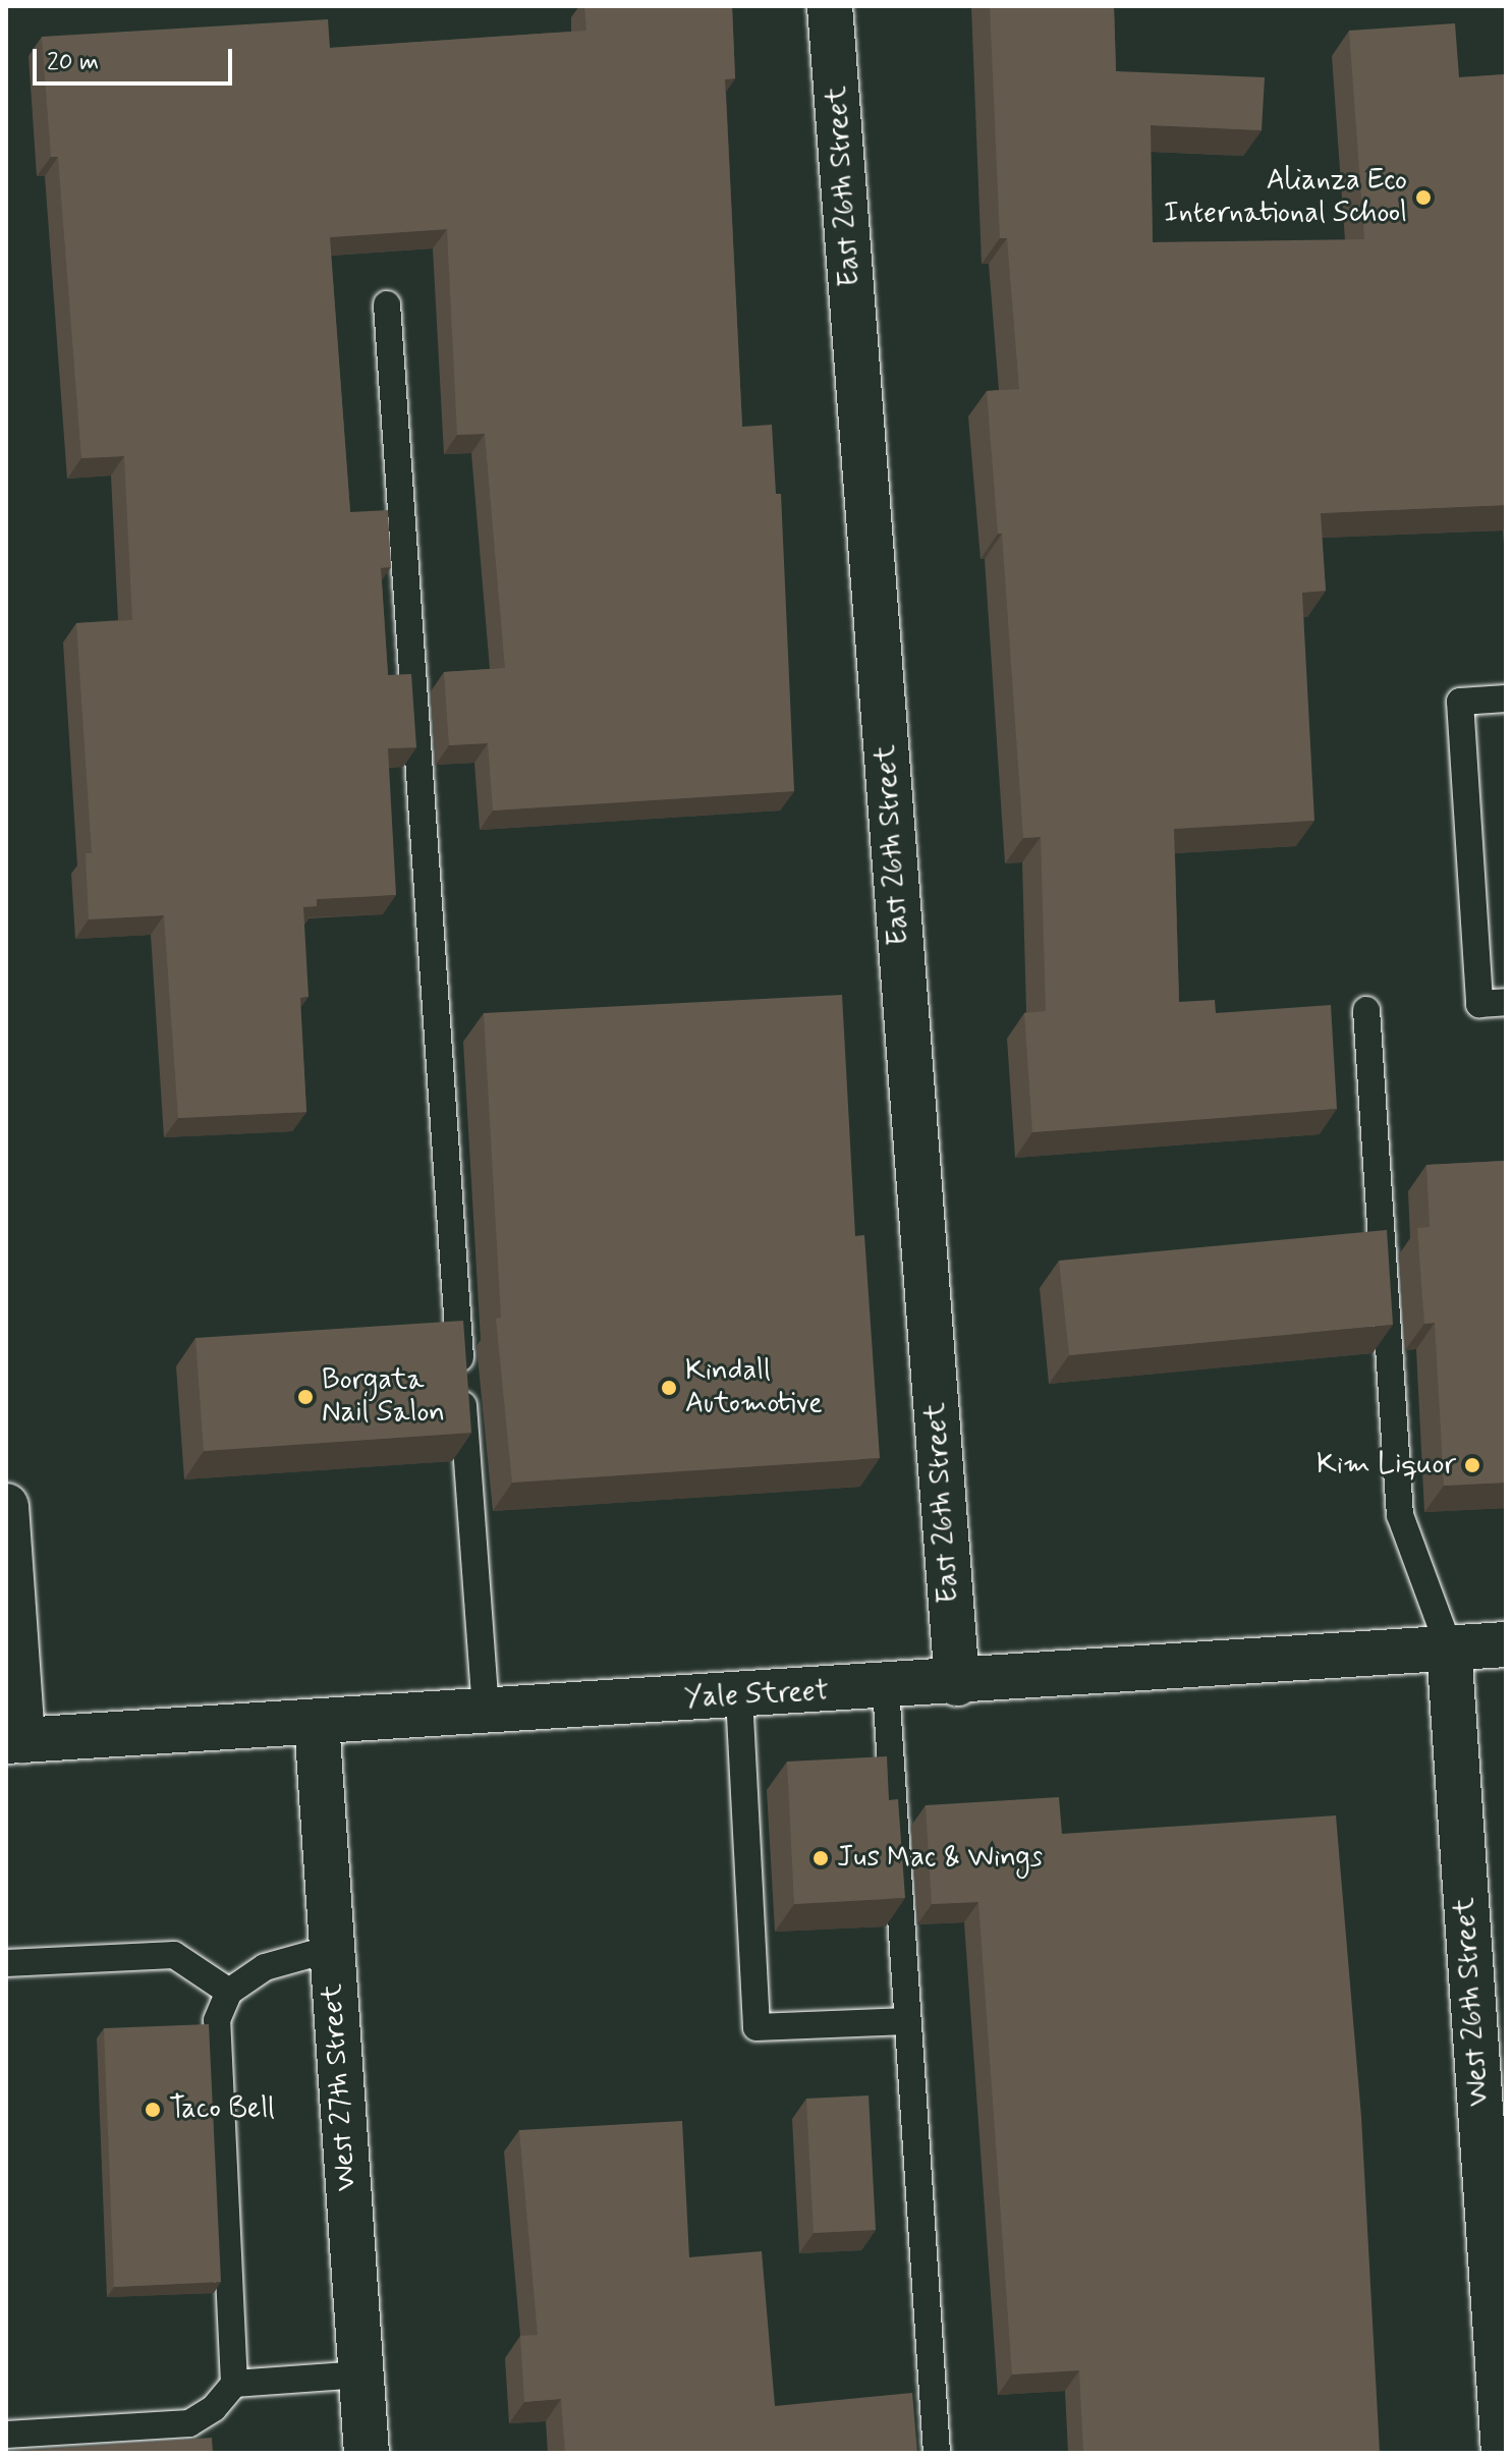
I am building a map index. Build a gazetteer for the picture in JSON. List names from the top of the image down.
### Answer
{
  "streets": {
    "street": [
      "East 26th Street",
      "Yale Street",
      "West 26th Street",
      "West 27th Street"
    ]
  },
  "crossings": [
    ["East 26th Street", "Yale Street"],
    ["Yale Street", "West 26th Street"],
    ["Yale Street", "West 27th Street"]
  ],
  "places": [
    "Alianza Eco International School",
    "Kindall Automotive",
    "Borgata Nail Salon",
    "Kim Liquor",
    "Jus Mac & Wings",
    "Taco Bell"
  ],
  "scale_bar": "20 m"
}
